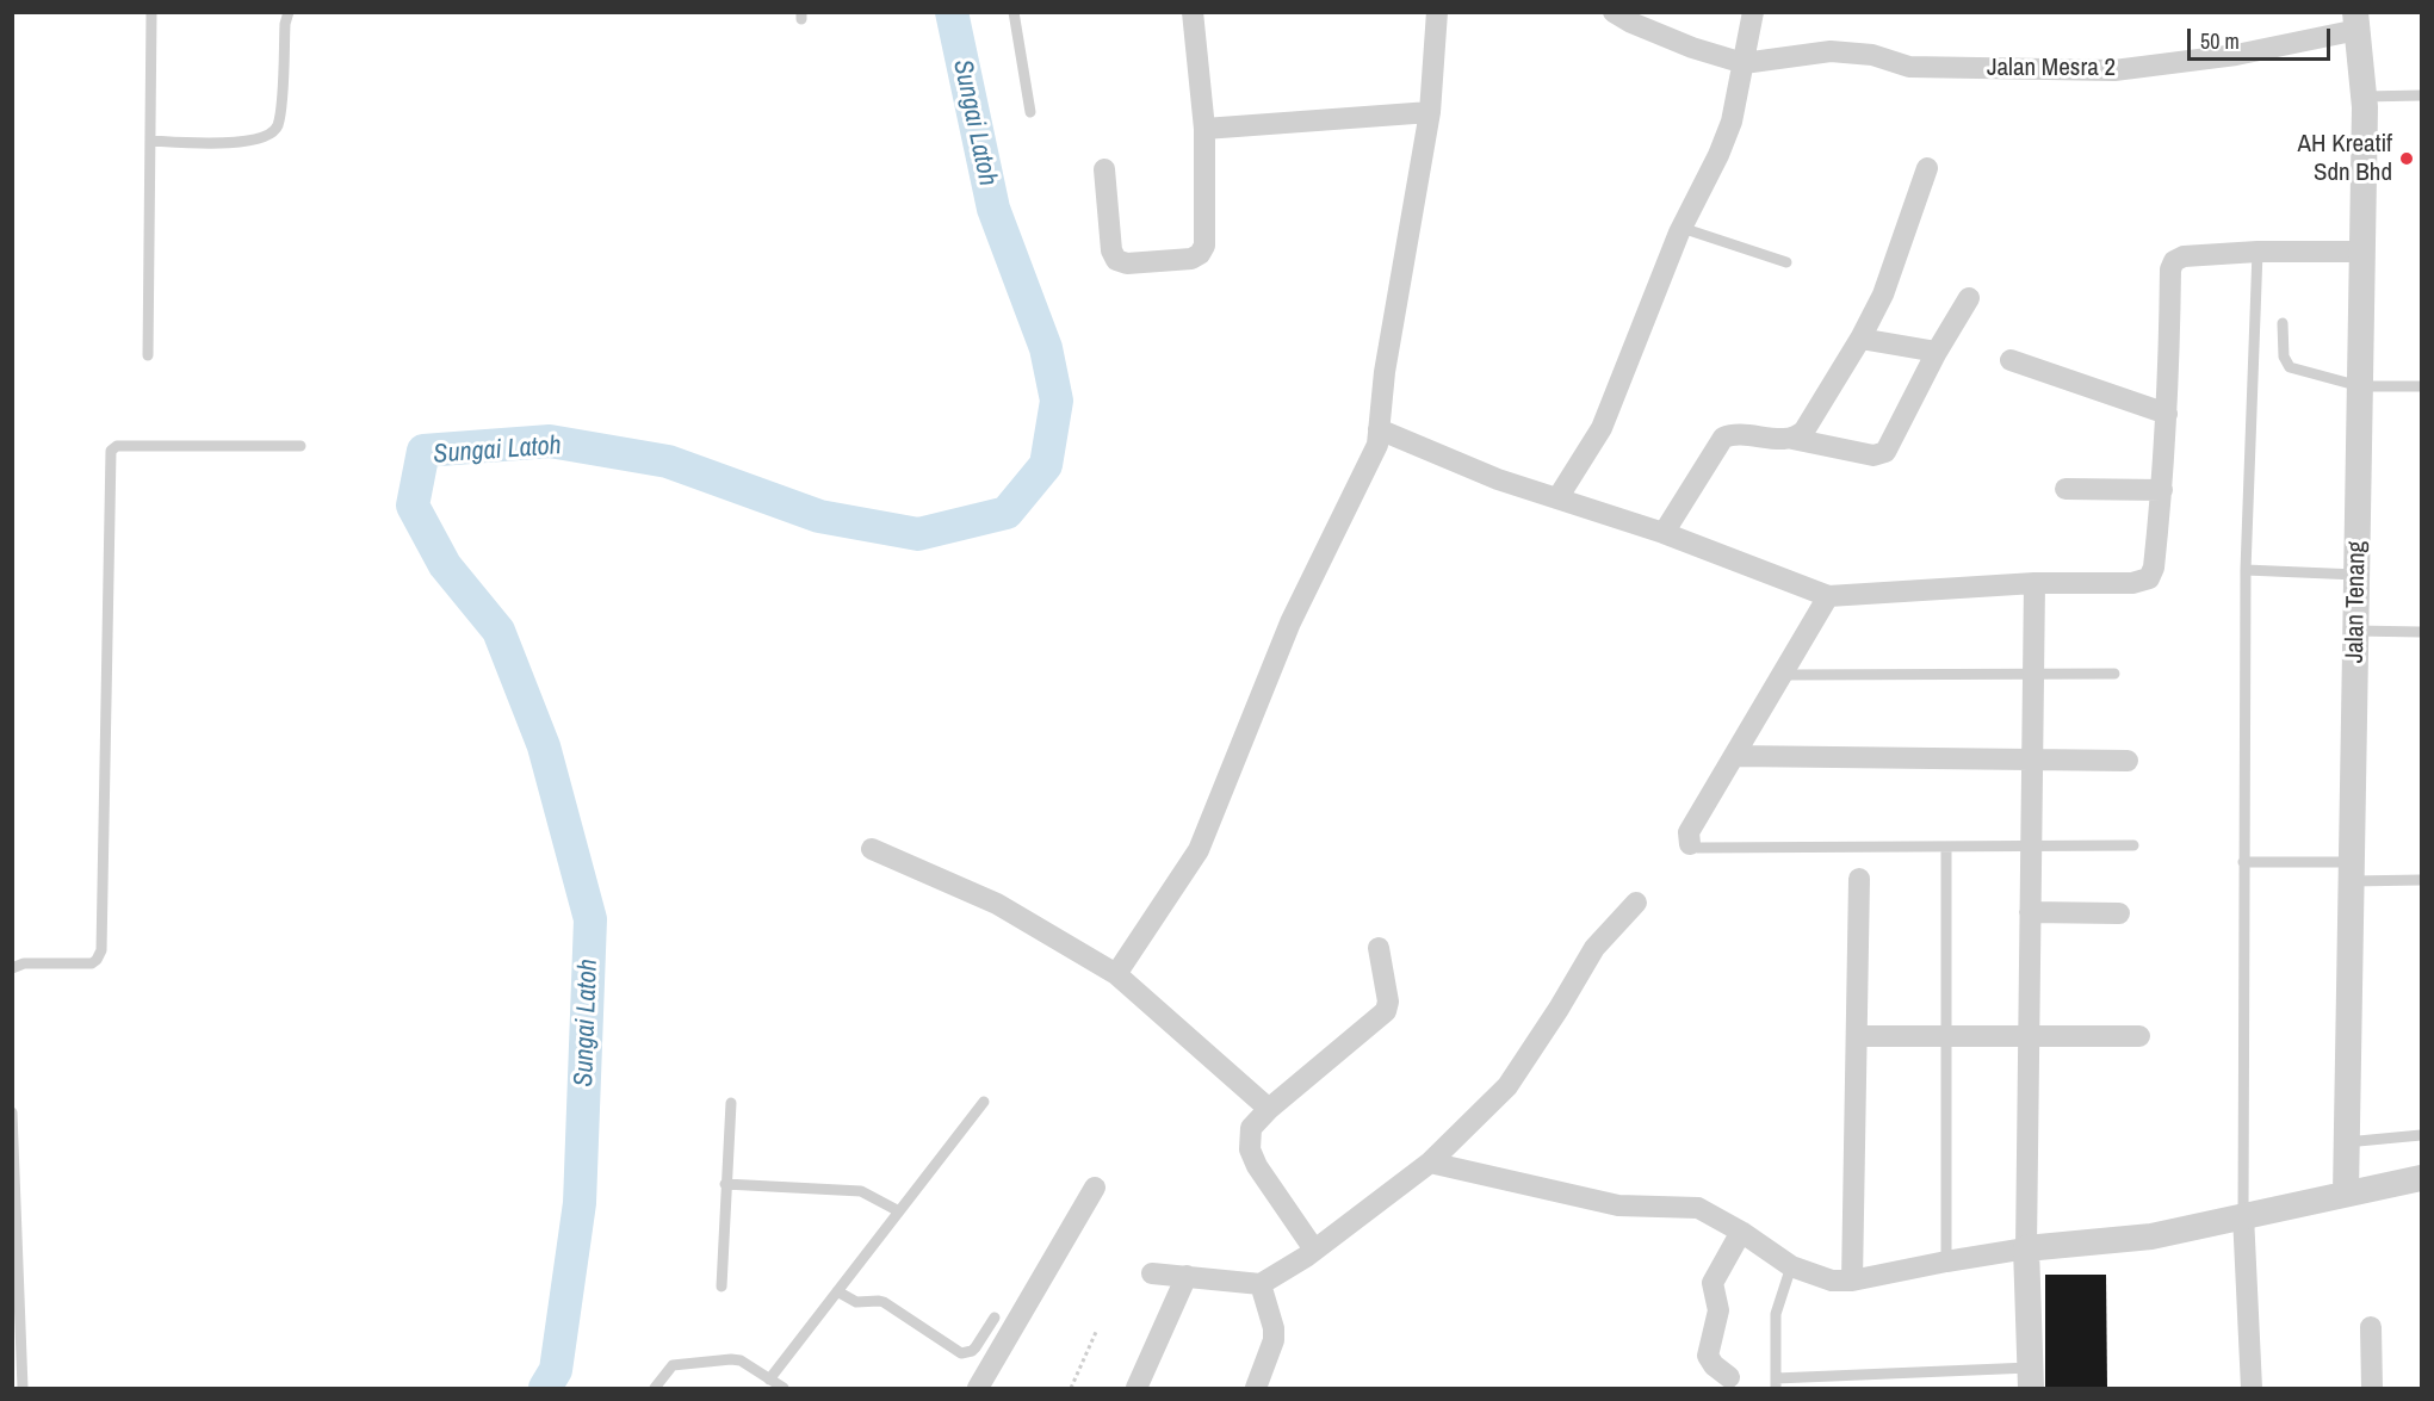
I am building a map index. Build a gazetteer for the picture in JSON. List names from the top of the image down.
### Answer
{
  "streets": {
    "street": ["Jalan Mesra 2", "Jalan Tenang"]
  },
  "crossings": [
    ["Jalan Mesra 2", "Jalan Tenang"]
  ],
  "water": ["Sungai Latoh"],
  "places": ["AH Kreatif Sdn Bhd"],
  "scale_bar": "50 m"
}
